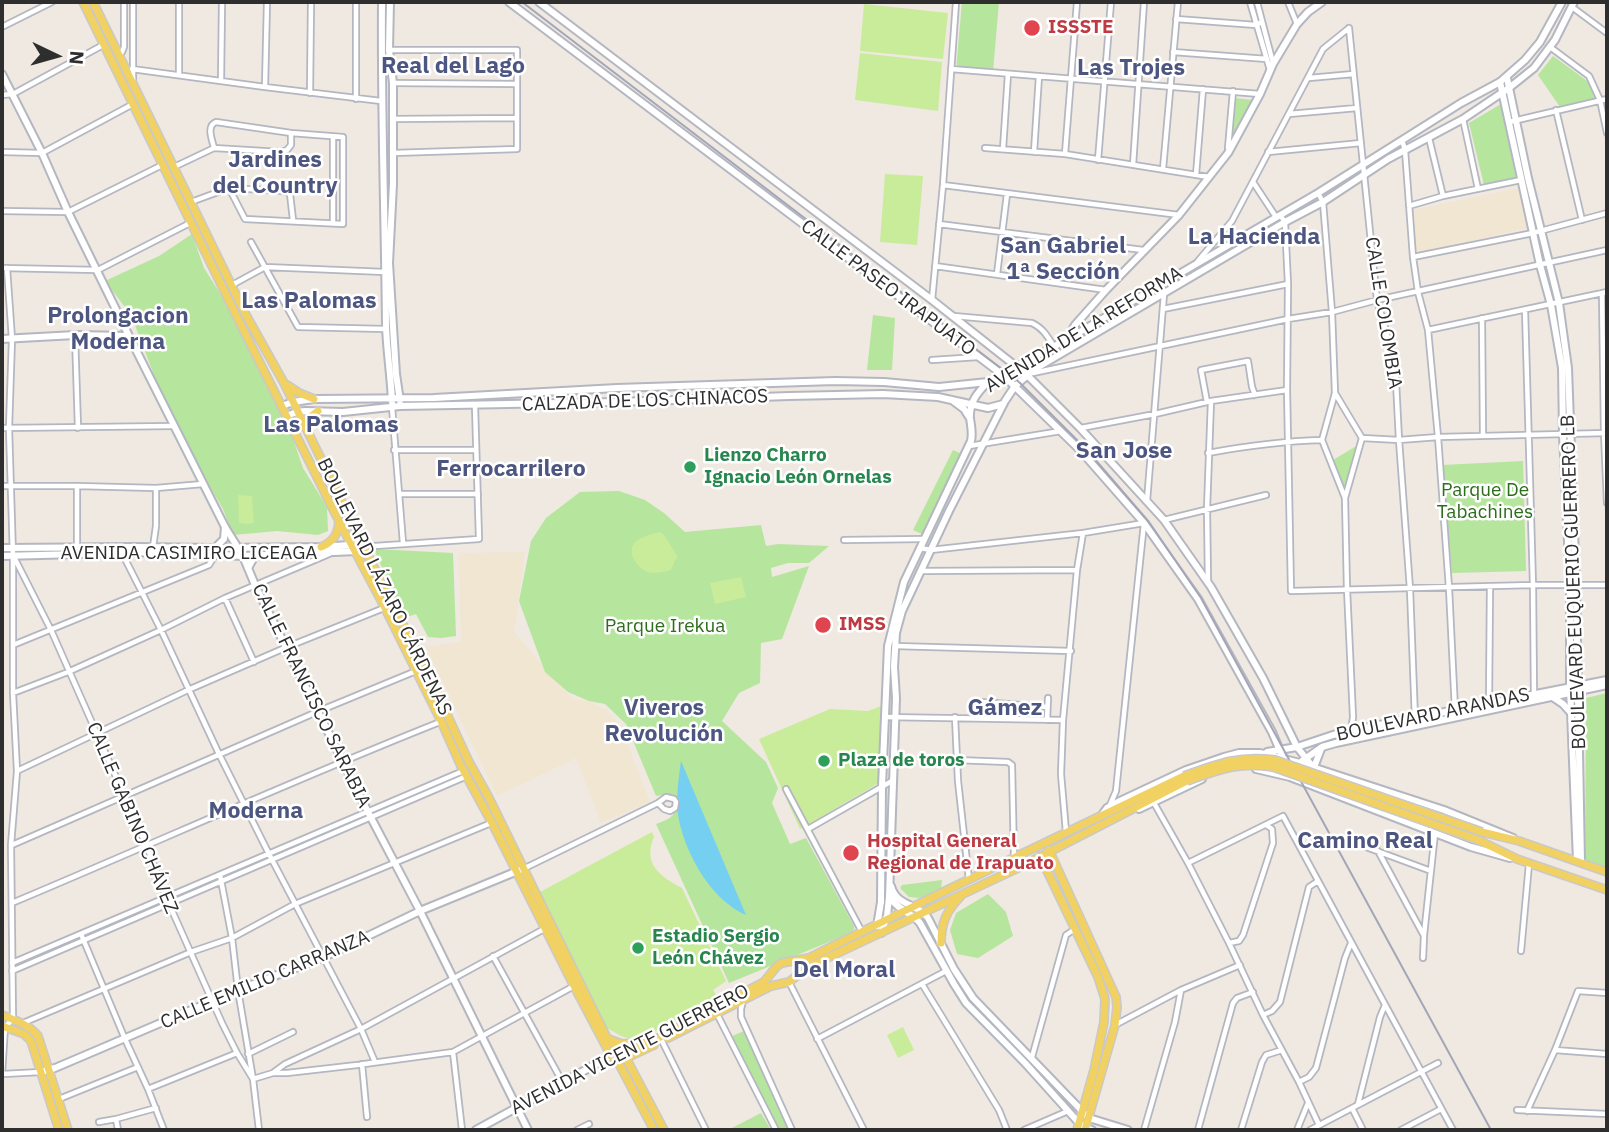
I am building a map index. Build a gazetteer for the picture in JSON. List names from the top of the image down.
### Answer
{
  "streets": {
    "main road": [
      "CALLE PASEO IRAPUATO",
      "AVENIDA DE LA REFORMA",
      "CALZADA DE LOS CHINACOS",
      "AVENIDA CASIMIRO LICEAGA",
      "BOULEVARD EUQUERIO GUERRERO LB",
      "BOULEVARD LÁZARO CÁRDENAS",
      "CALLE FRANCISCO SARABIA",
      "BOULEVARD ARANDAS",
      "CALLE EMILIO CARRANZA",
      "AVENIDA VICENTE GUERRERO"
    ],
    "street": ["CALLE COLOMBIA", "CALLE GABINO CHÁVEZ"]
  },
  "crossings": [
    ["CALLE PASEO IRAPUATO", "AVENIDA DE LA REFORMA"],
    ["CALLE PASEO IRAPUATO", "BOULEVARD ARANDAS"],
    ["CALLE COLOMBIA", "AVENIDA DE LA REFORMA"],
    ["CALLE COLOMBIA", "BOULEVARD ARANDAS"],
    ["AVENIDA DE LA REFORMA", "CALZADA DE LOS CHINACOS"],
    ["AVENIDA DE LA REFORMA", "AVENIDA VICENTE GUERRERO"],
    ["CALZADA DE LOS CHINACOS", "BOULEVARD LÁZARO CÁRDENAS"],
    ["AVENIDA CASIMIRO LICEAGA", "BOULEVARD LÁZARO CÁRDENAS"],
    ["AVENIDA CASIMIRO LICEAGA", "CALLE FRANCISCO SARABIA"],
    ["AVENIDA CASIMIRO LICEAGA", "CALLE GABINO CHÁVEZ"],
    ["BOULEVARD EUQUERIO GUERRERO LB", "BOULEVARD ARANDAS"],
    ["BOULEVARD EUQUERIO GUERRERO LB", "AVENIDA VICENTE GUERRERO"],
    ["BOULEVARD LÁZARO CÁRDENAS", "CALLE EMILIO CARRANZA"],
    ["BOULEVARD LÁZARO CÁRDENAS", "AVENIDA VICENTE GUERRERO"],
    ["CALLE FRANCISCO SARABIA", "CALLE EMILIO CARRANZA"],
    ["CALLE FRANCISCO SARABIA", "AVENIDA VICENTE GUERRERO"],
    ["CALLE GABINO CHÁVEZ", "CALLE EMILIO CARRANZA"]
  ],
  "districts": [
    "Real del Lago",
    "Las Trojes",
    "Jardines del Country",
    "La Hacienda",
    "San Gabriel 1ª Sección",
    "Las Palomas",
    "Prolongacion Moderna",
    "Las Palomas",
    "San Jose",
    "Ferrocarrilero",
    "Viveros Revolución",
    "Gámez",
    "Moderna",
    "Camino Real",
    "Del Moral"
  ],
  "parks": ["Parque De Tabachines", "Parque Irekua"],
  "places": [
    "ISSSTE",
    "Lienzo Charro Ignacio León Ornelas",
    "IMSS",
    "Plaza de toros",
    "Hospital General Regional de Irapuato",
    "Estadio Sergio León Chávez"
  ],
  "north": "right"
}
